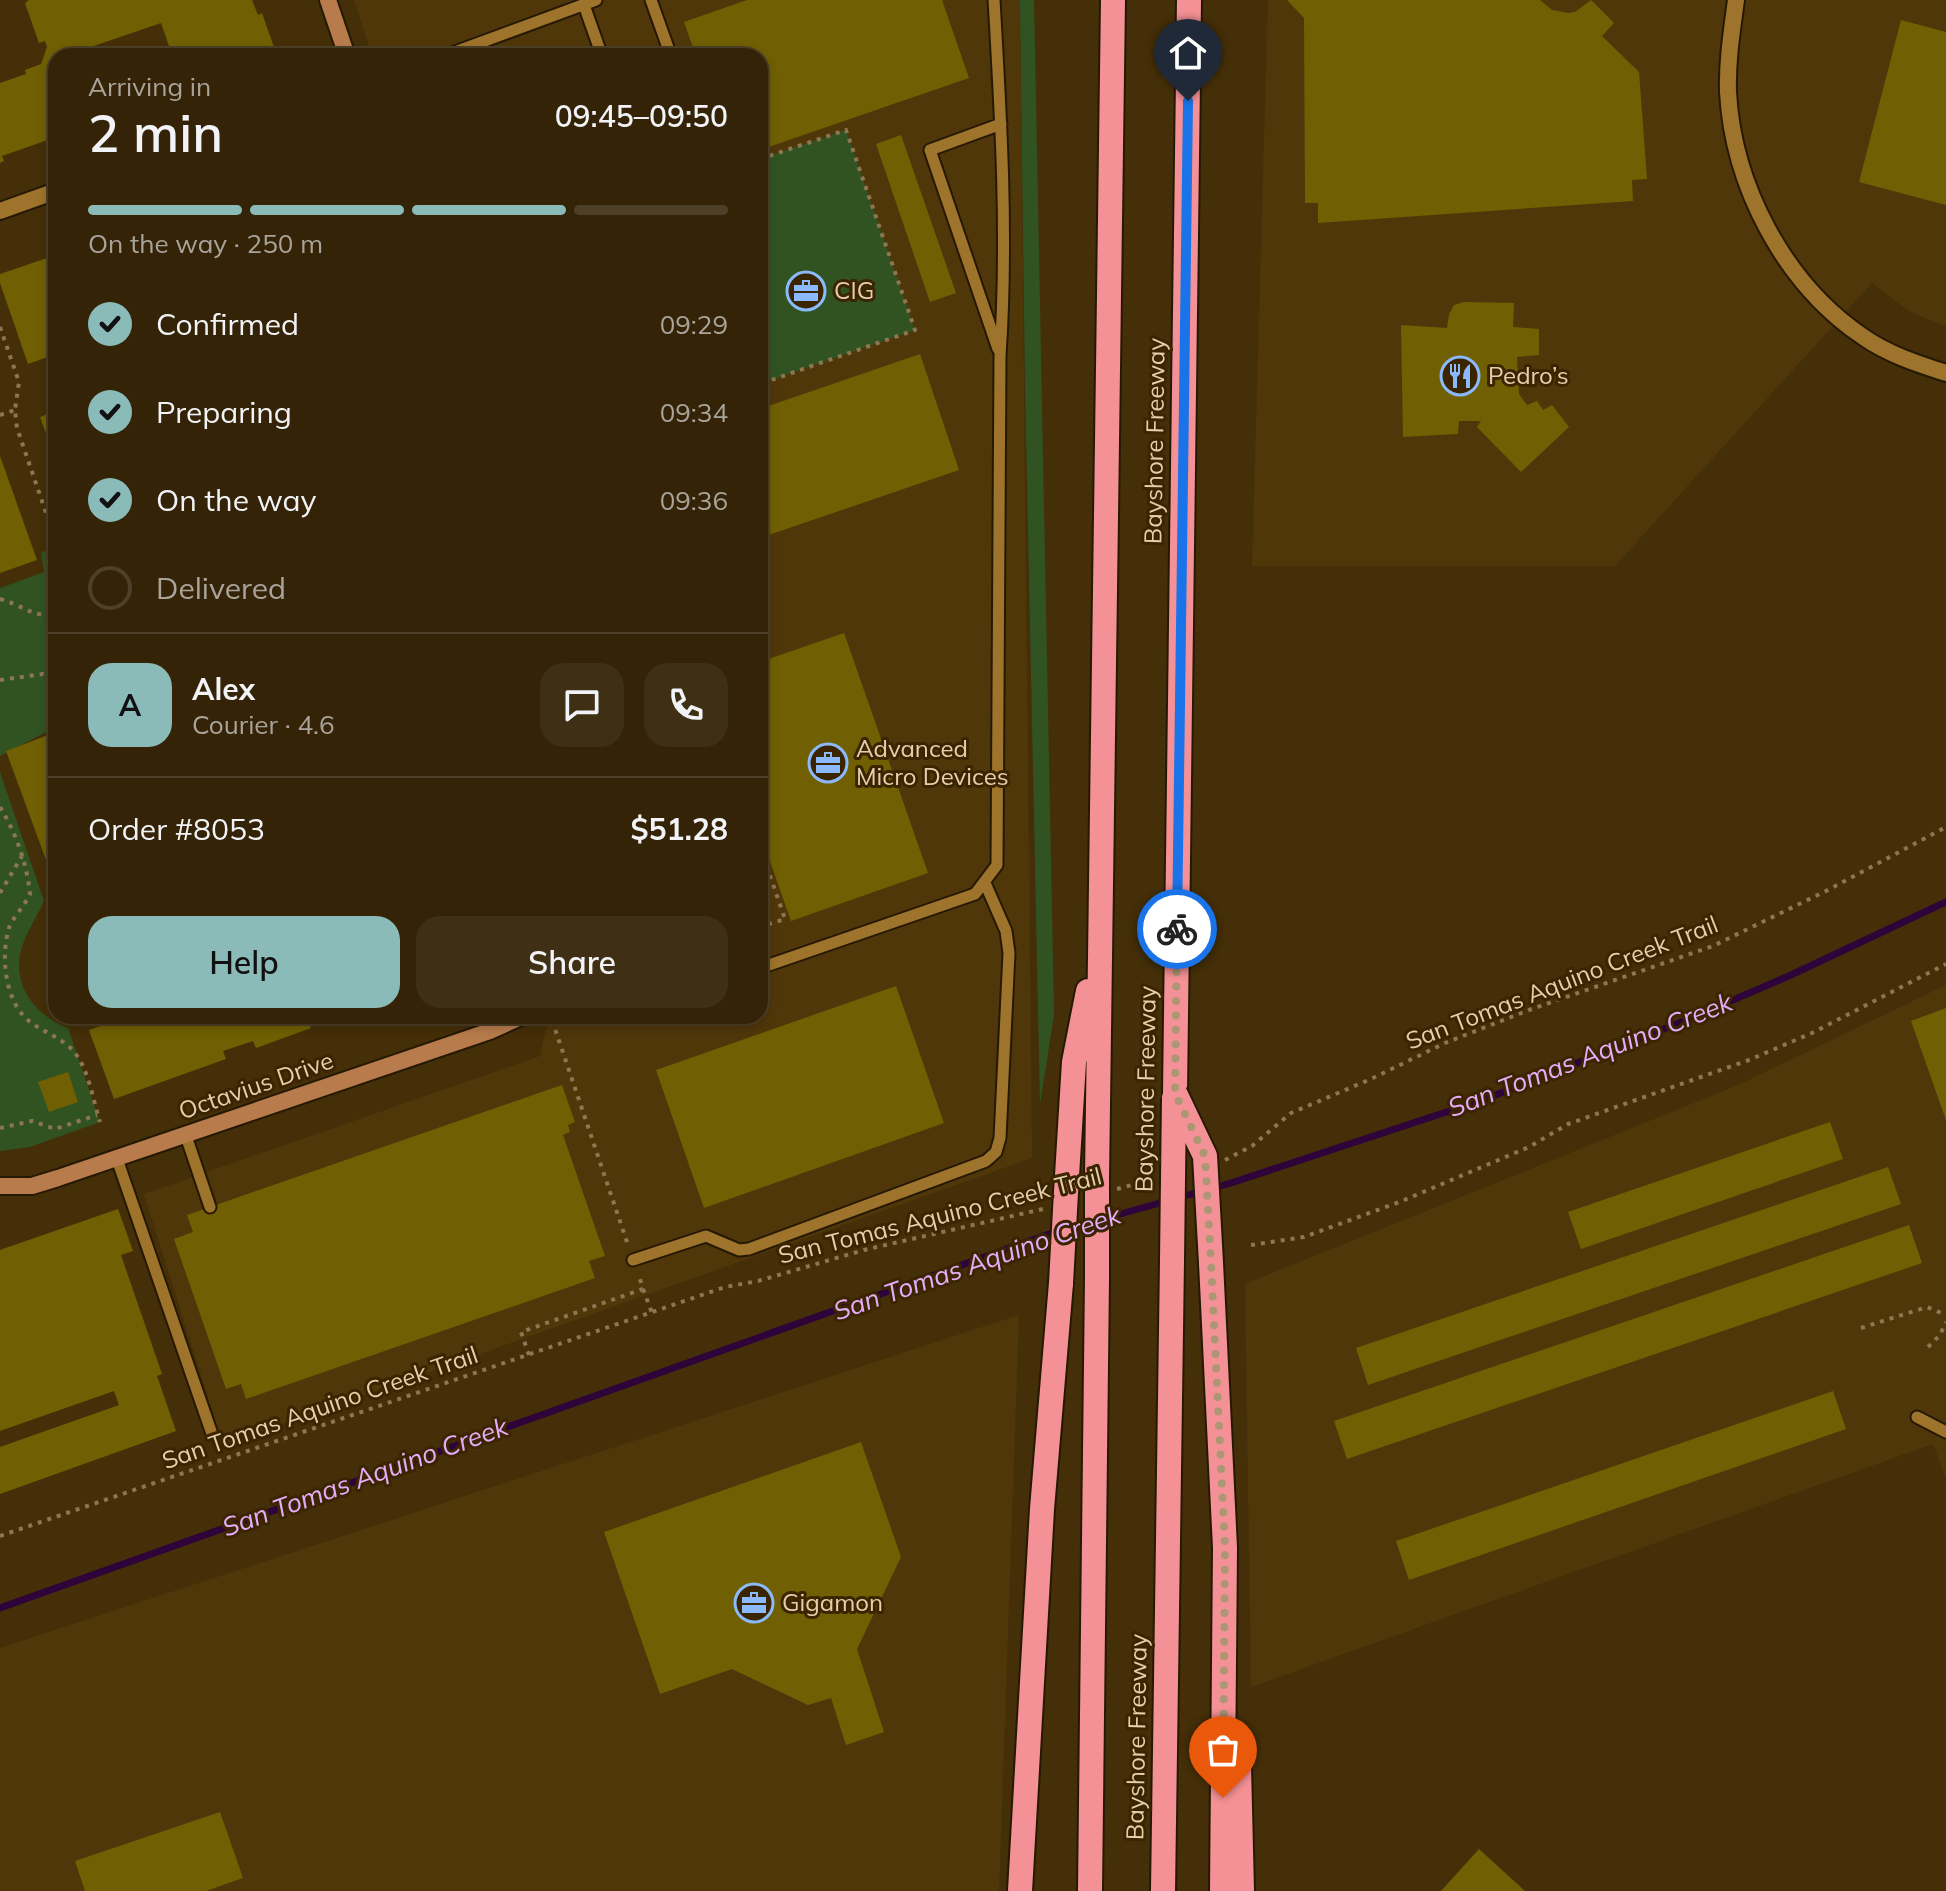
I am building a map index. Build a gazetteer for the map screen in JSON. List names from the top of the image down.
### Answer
{
  "streets": {
    "highway": ["Bayshore Freeway"],
    "street": ["Octavius Drive"],
    "path": ["San Tomas Aquino Creek Trail"]
  },
  "crossings": [
    ["Bayshore Freeway", "San Tomas Aquino Creek Trail"]
  ],
  "water": ["San Tomas Aquino Creek"],
  "places": {
    "office": ["CIG", "Advanced Micro Devices", "Gigamon"],
    "restaurant": ["Pedro’s"]
  },
  "page": {
    "heading": ["2 min", "Arriving in", "09:45–09:50"],
    "panel": [
      "Alex",
      "Courier · 4.6",
      "Order #8053",
      "$51.28"
    ],
    "bar": "On the way · 250 m",
    "list": [
      ["Confirmed", "09:29"],
      ["Preparing", "09:34"],
      ["On the way", "09:36"],
      "Delivered"
    ],
    "round": "A",
    "buttons": ["Help", "Share"]
  }
}
